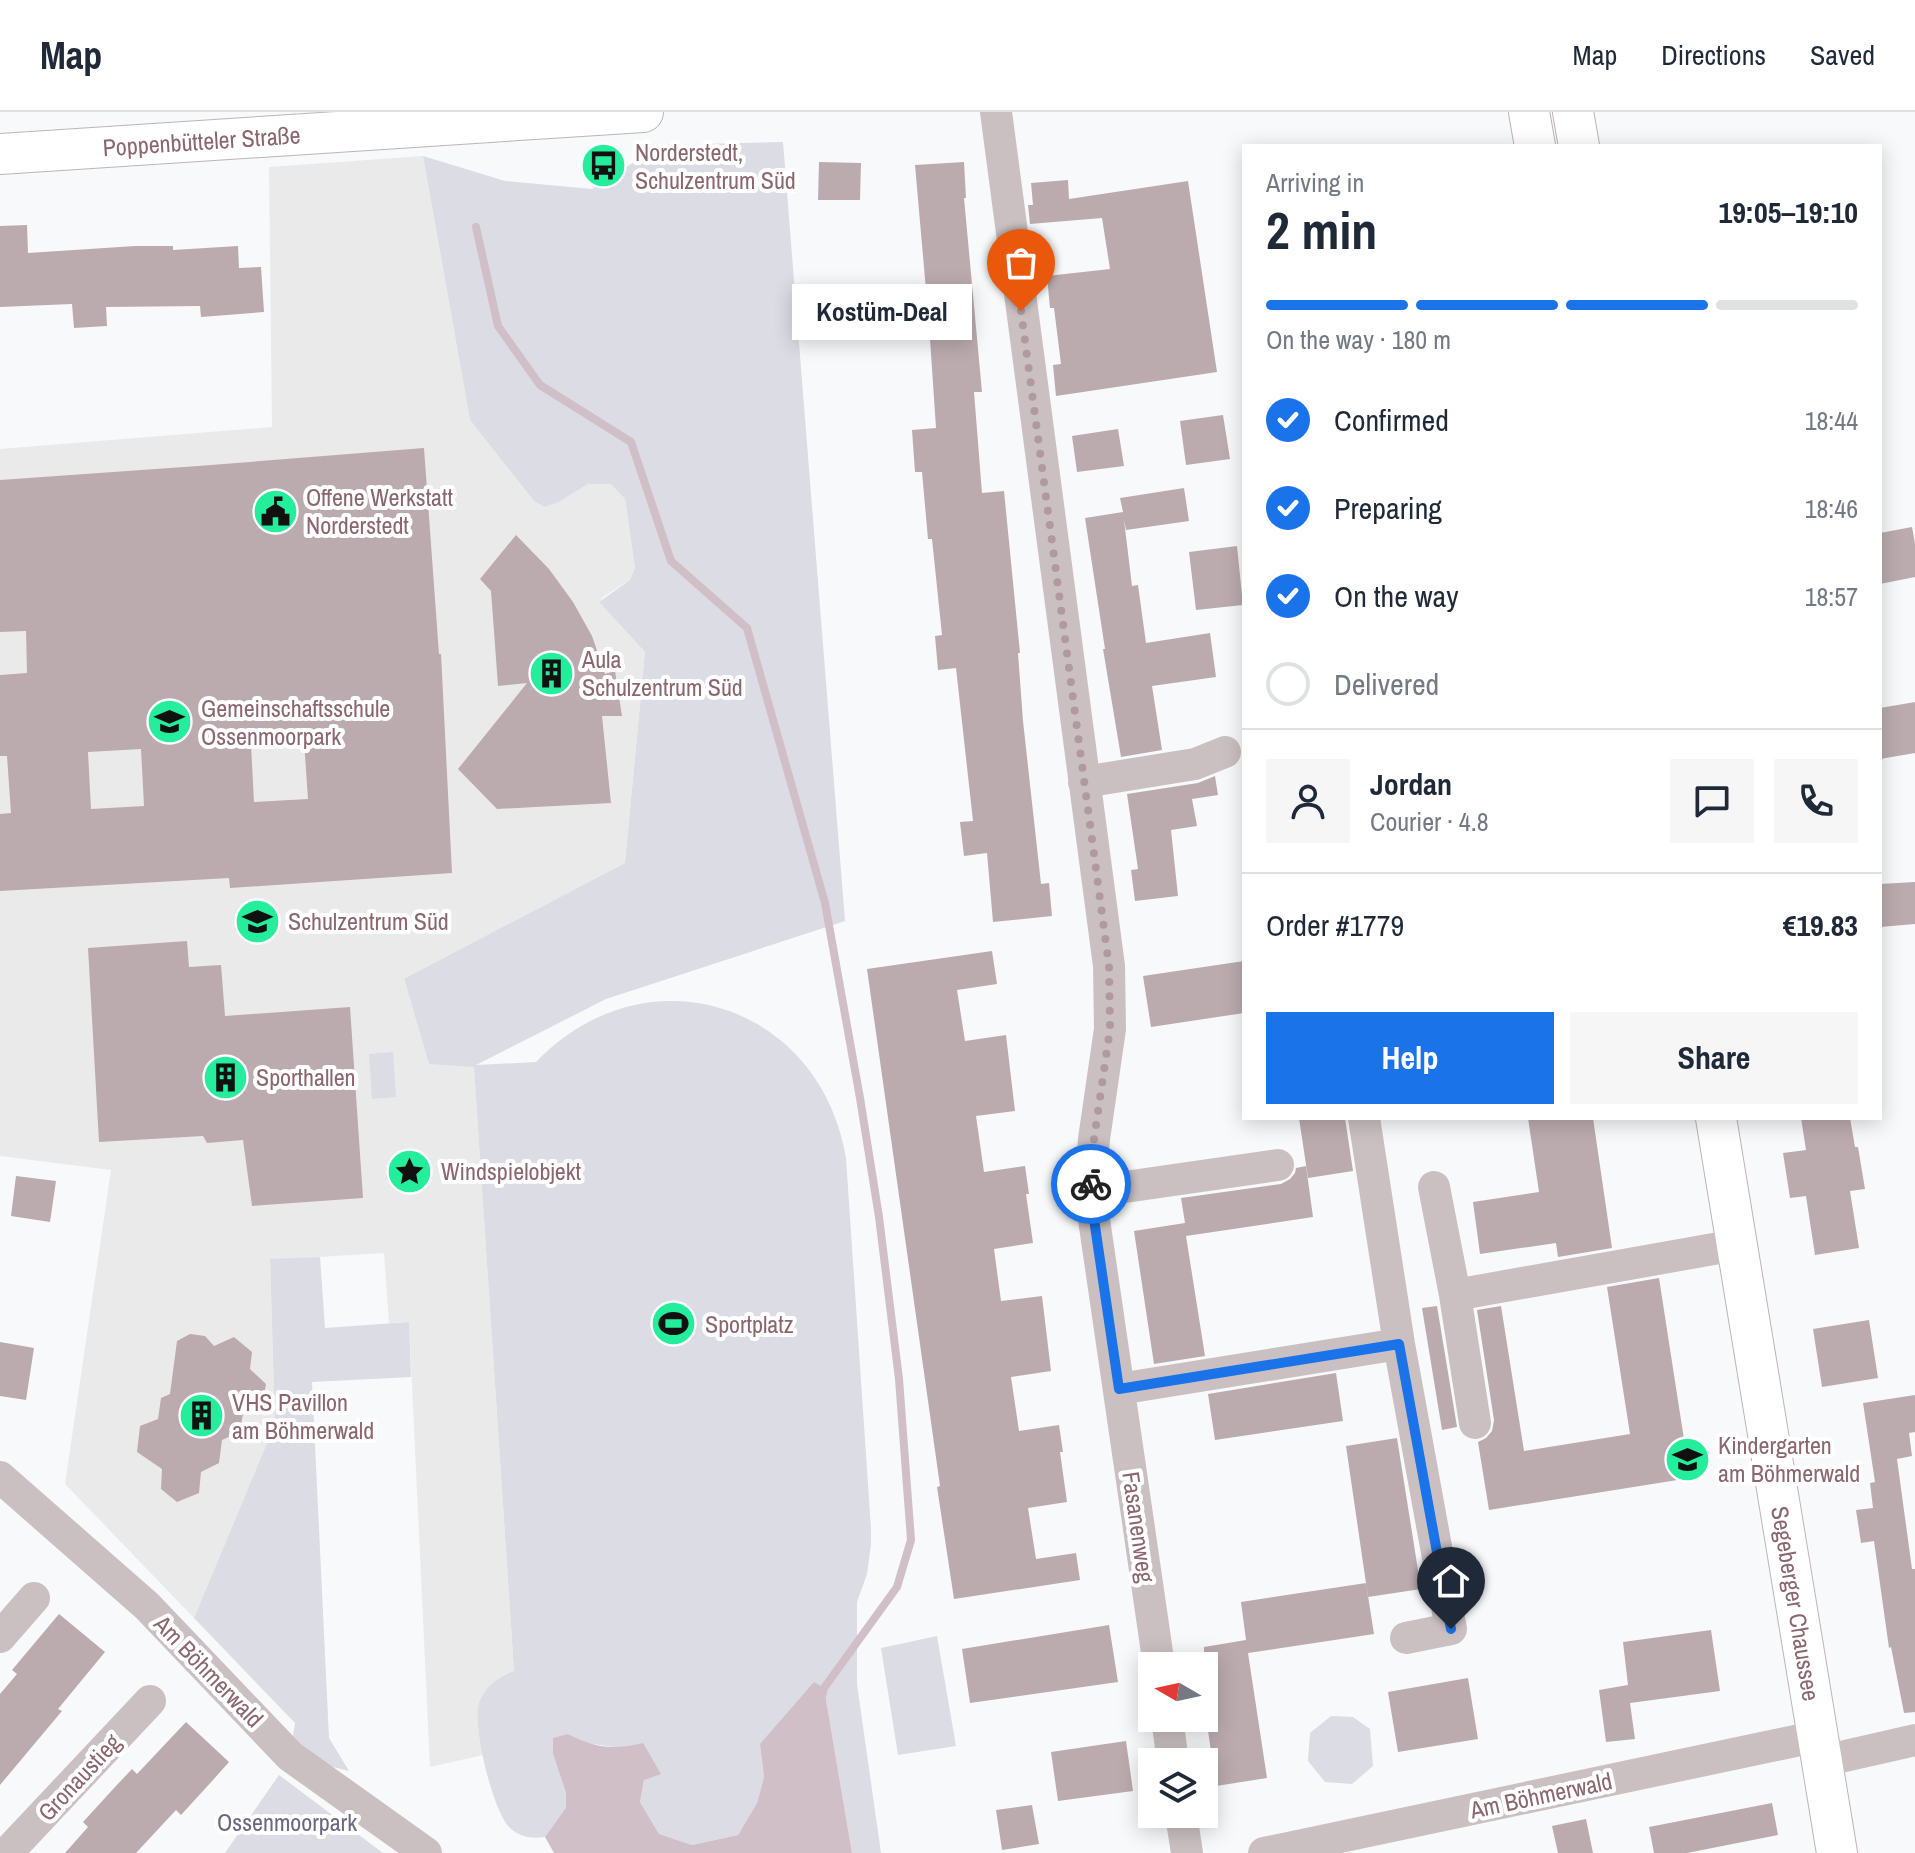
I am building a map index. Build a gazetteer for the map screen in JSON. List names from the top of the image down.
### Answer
{
  "streets": {
    "main road": ["Poppenbütteler Straße", "Segeberger Chaussee"],
    "street": ["Fasanenweg", "Am Böhmerwald", "Gronaustieg"]
  },
  "crossings": [
    ["Segeberger Chaussee", "Am Böhmerwald"]
  ],
  "parks": ["Ossenmoorpark"],
  "places": {
    "bus stop": ["Norderstedt, Schulzentrum Süd"],
    "other": ["Kostüm-Deal"],
    "public building": ["Offene Werkstatt Norderstedt"],
    "building": ["Aula Schulzentrum Süd", "Sporthallen", "VHS Pavillon am Böhmerwald"],
    "school or university": ["Gemeinschaftsschule Ossenmoorpark", "Schulzentrum Süd", "Kindergarten am Böhmerwald"],
    "place": ["Windspielobjekt"],
    "sports": ["Sportplatz"]
  },
  "north": "left",
  "page": {
    "header": "Map",
    "nav": ["Map", "Directions", "Saved"],
    "heading": ["2 min", "Arriving in", "19:05–19:10"],
    "panel": [
      "Jordan",
      "Courier · 4.8",
      "Order #1779",
      "€19.83"
    ],
    "bar": "On the way · 180 m",
    "bubble": "Kostüm-Deal",
    "list": [
      ["Confirmed", "18:44"],
      ["Preparing", "18:46"],
      ["On the way", "18:57"],
      "Delivered"
    ],
    "buttons": ["Help", "Share"]
  }
}
